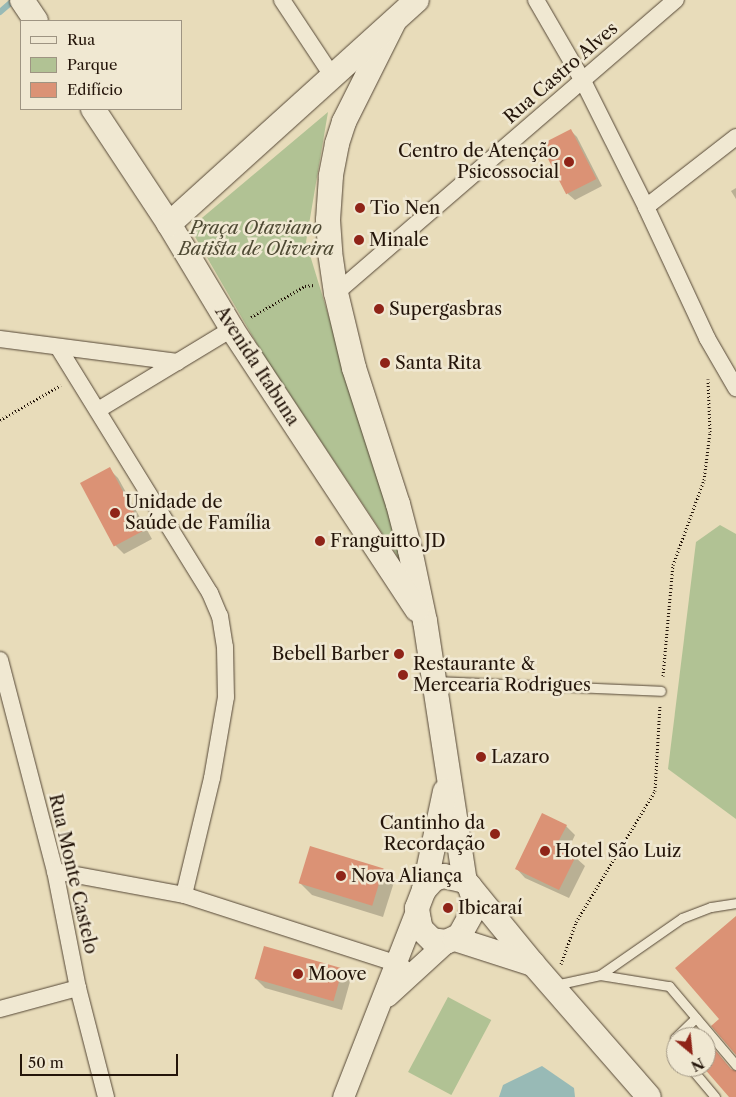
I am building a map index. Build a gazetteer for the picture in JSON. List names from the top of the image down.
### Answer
{
  "streets": {
    "main road": ["Avenida Itabuna"],
    "street": ["Rua Castro Alves", "Rua Monte Castelo"]
  },
  "parks": ["Praça Otaviano Batista de Oliveira"],
  "places": [
    "Centro de Atenção Psicossocial",
    "Tio Nen",
    "Minale",
    "Supergasbras",
    "Santa Rita",
    "Unidade de Saúde de Família",
    "Franguitto JD",
    "Bebell Barber",
    "Restaurante & Mercearia Rodrigues",
    "Lazaro",
    "Cantinho da Recordação",
    "Hotel São Luiz",
    "Nova Aliança",
    "Ibicaraí",
    "Moove"
  ],
  "legend": ["Rua", "Parque", "Edifício"],
  "scale_bar": "50 m",
  "north": "bottom right"
}
